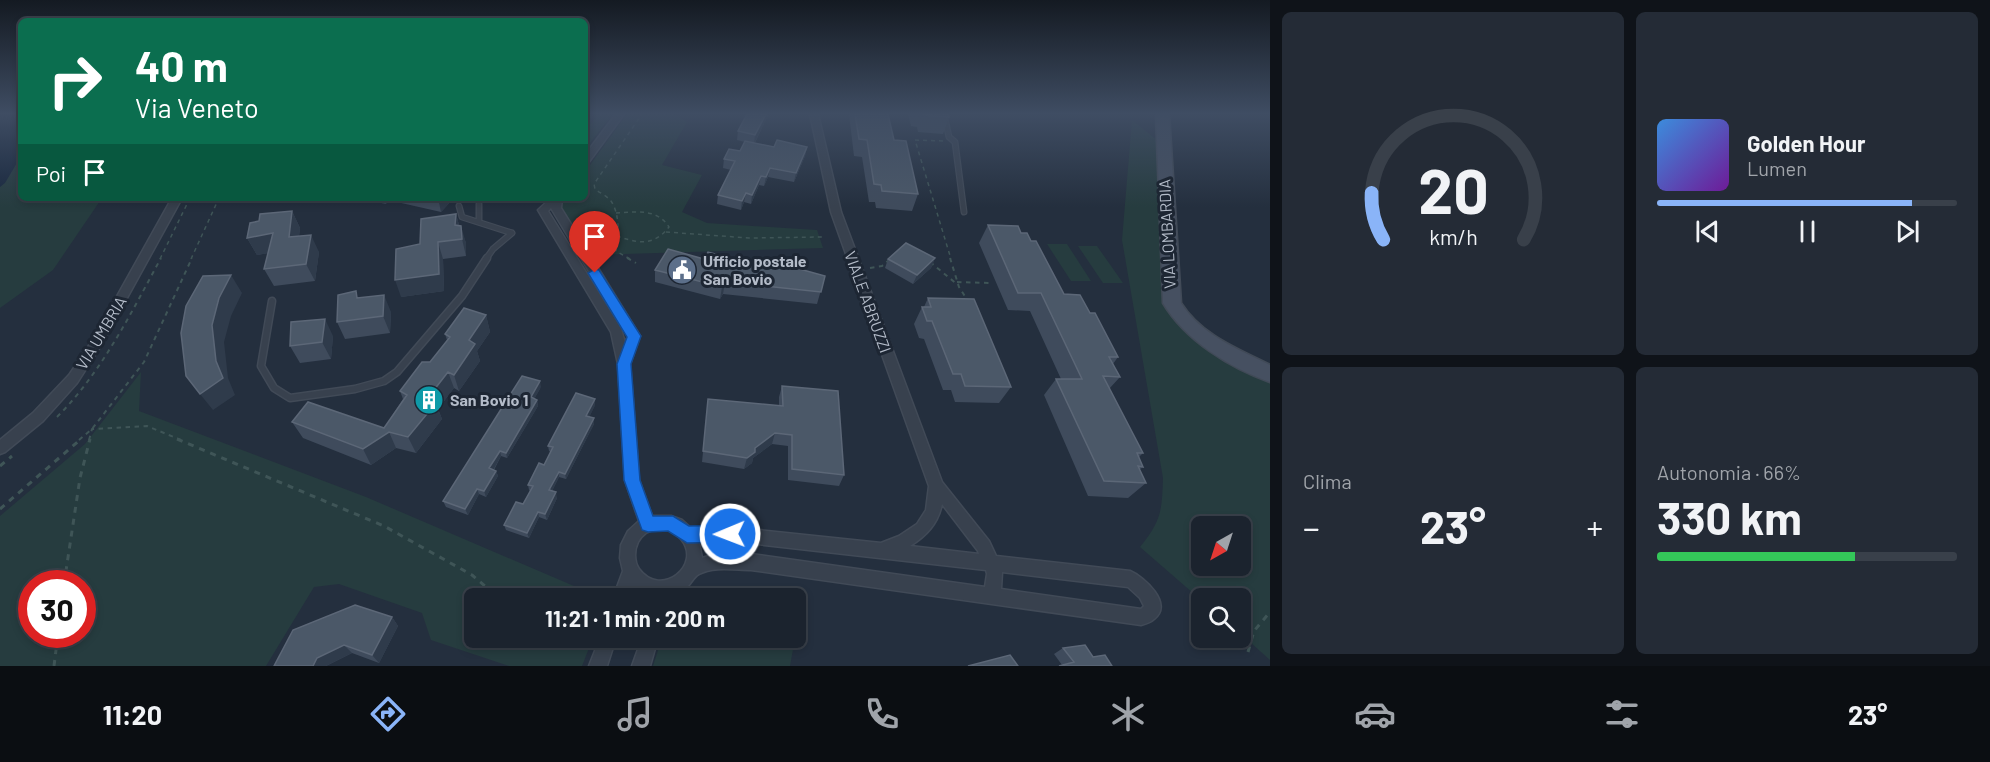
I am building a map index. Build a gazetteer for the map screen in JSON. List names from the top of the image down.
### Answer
{
  "streets": {
    "street": ["VIA LOMBARDIA", "VIALE ABRUZZI", "VIA UMBRIA"]
  },
  "places": {
    "public building": ["Ufficio postale San Bovio"],
    "building": ["San Bovio 1"]
  },
  "north": "bottom left",
  "page": {
    "turn": ["40 m", "Via Veneto"],
    "song": ["Golden Hour", "Lumen"],
    "then": "Poi",
    "tile": [
      "Clima",
      ["Autonomia · 66%", "330 km"]
    ],
    "heat": ["−", "23°", "+"],
    "limit": "30",
    "trip": "11:21 · 1 min · 200 m",
    "tabs": ["11:20", "23°"],
    "gauge": ["20", "km/h"]
  }
}
